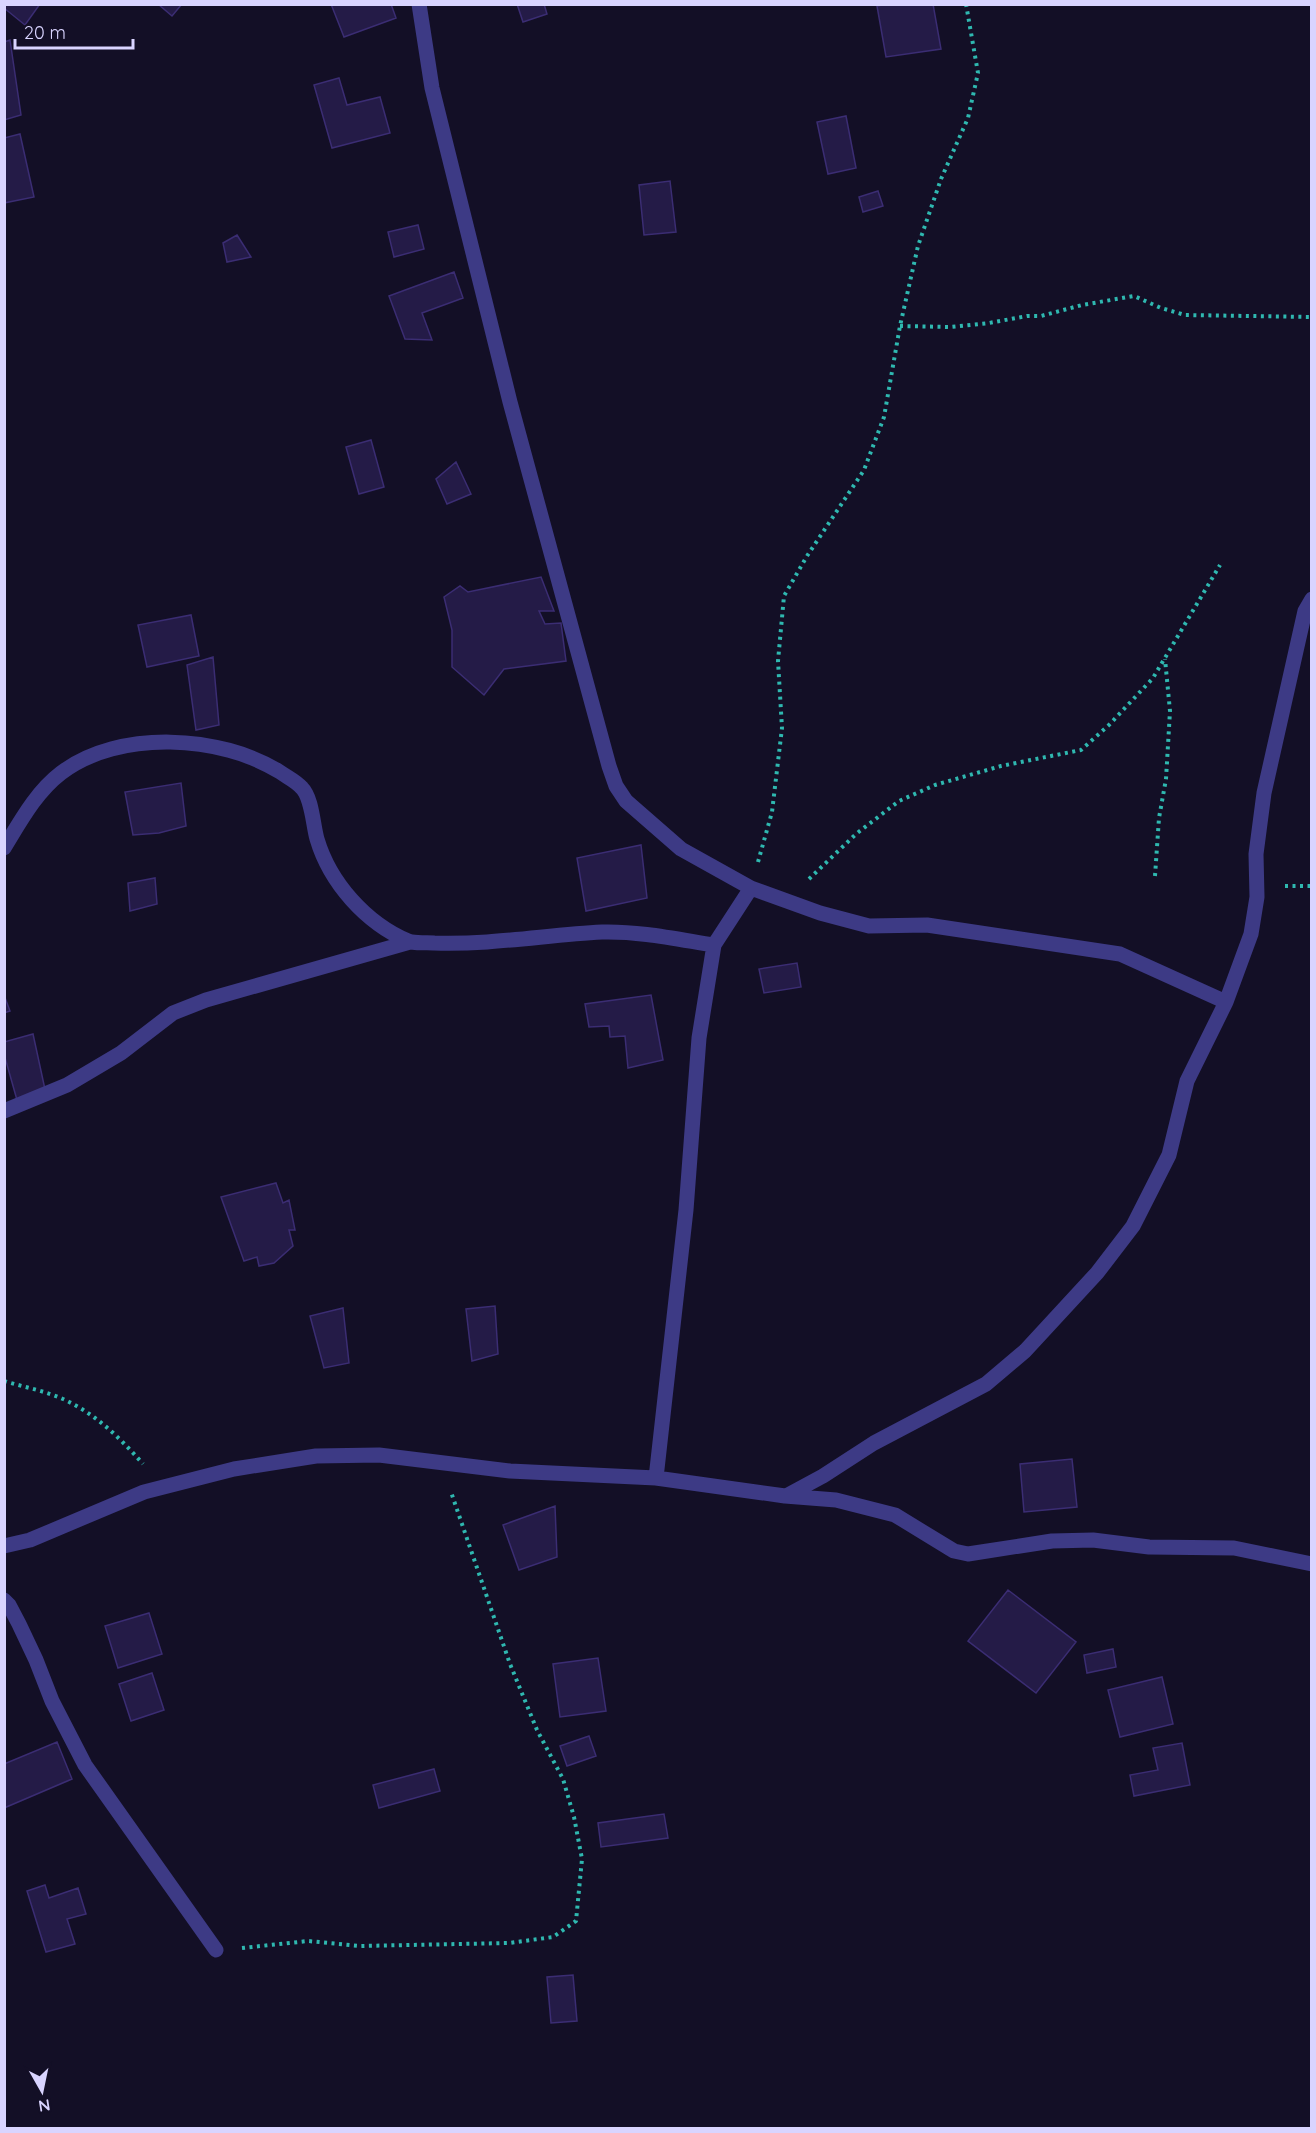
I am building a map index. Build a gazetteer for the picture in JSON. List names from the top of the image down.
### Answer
{
  "scale_bar": "20 m",
  "north": "bottom"
}
